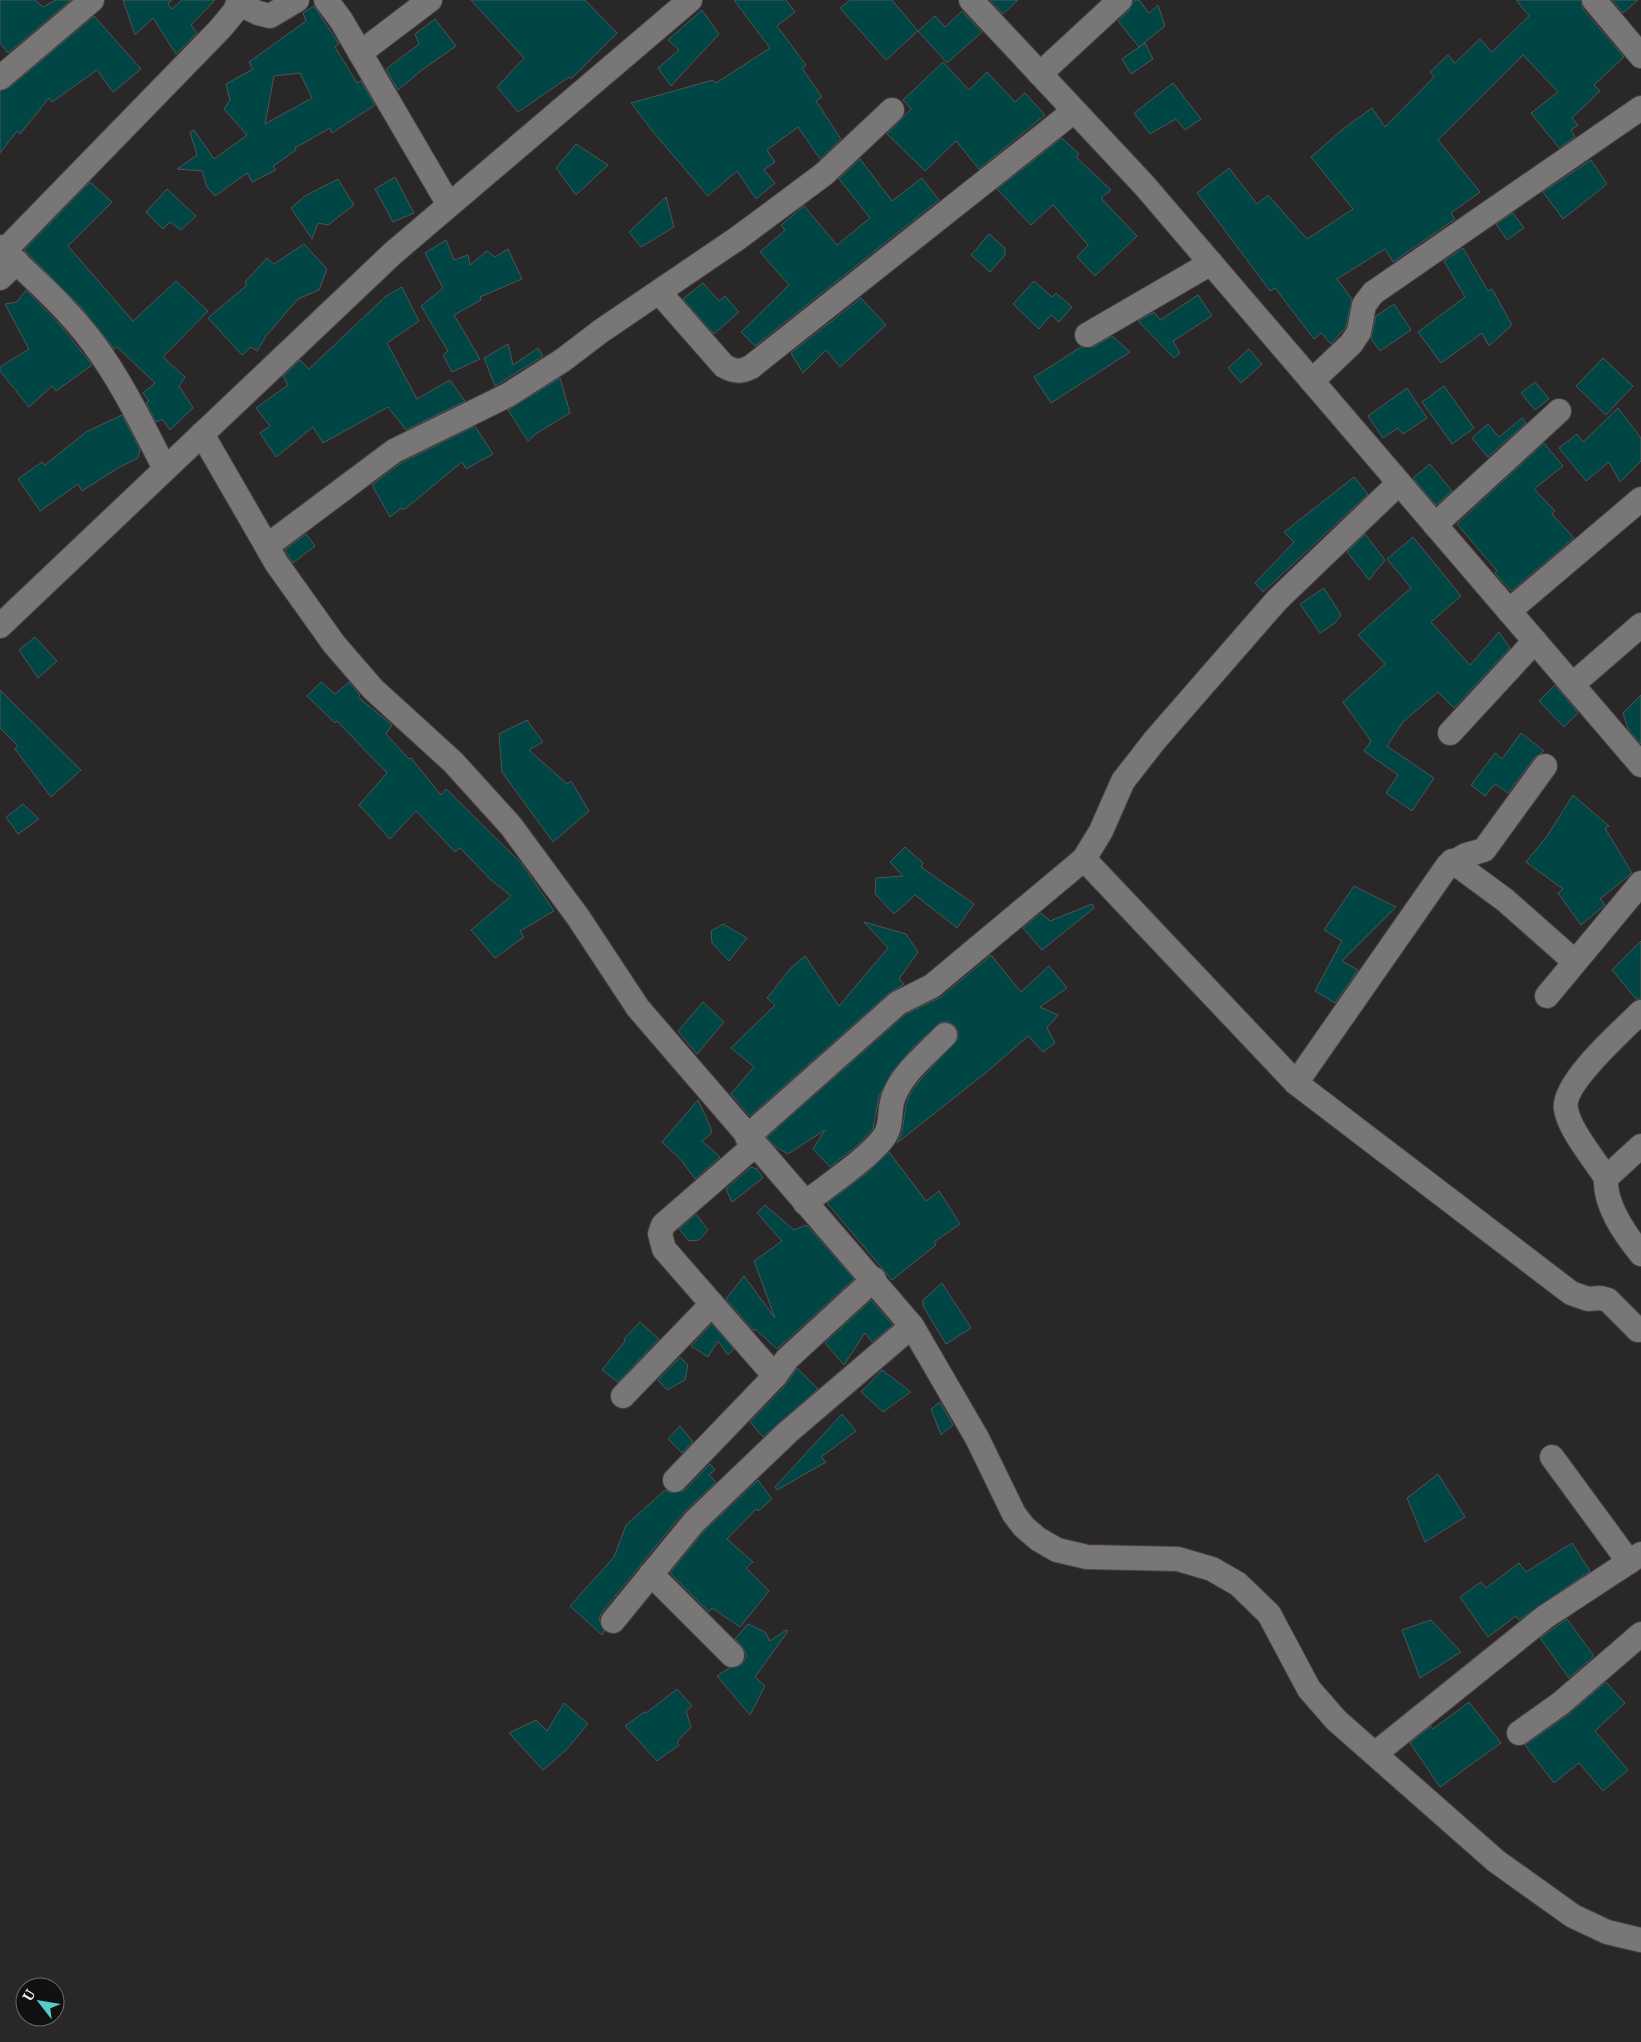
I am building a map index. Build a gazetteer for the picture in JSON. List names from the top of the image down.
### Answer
{
  "north": "top left"
}
